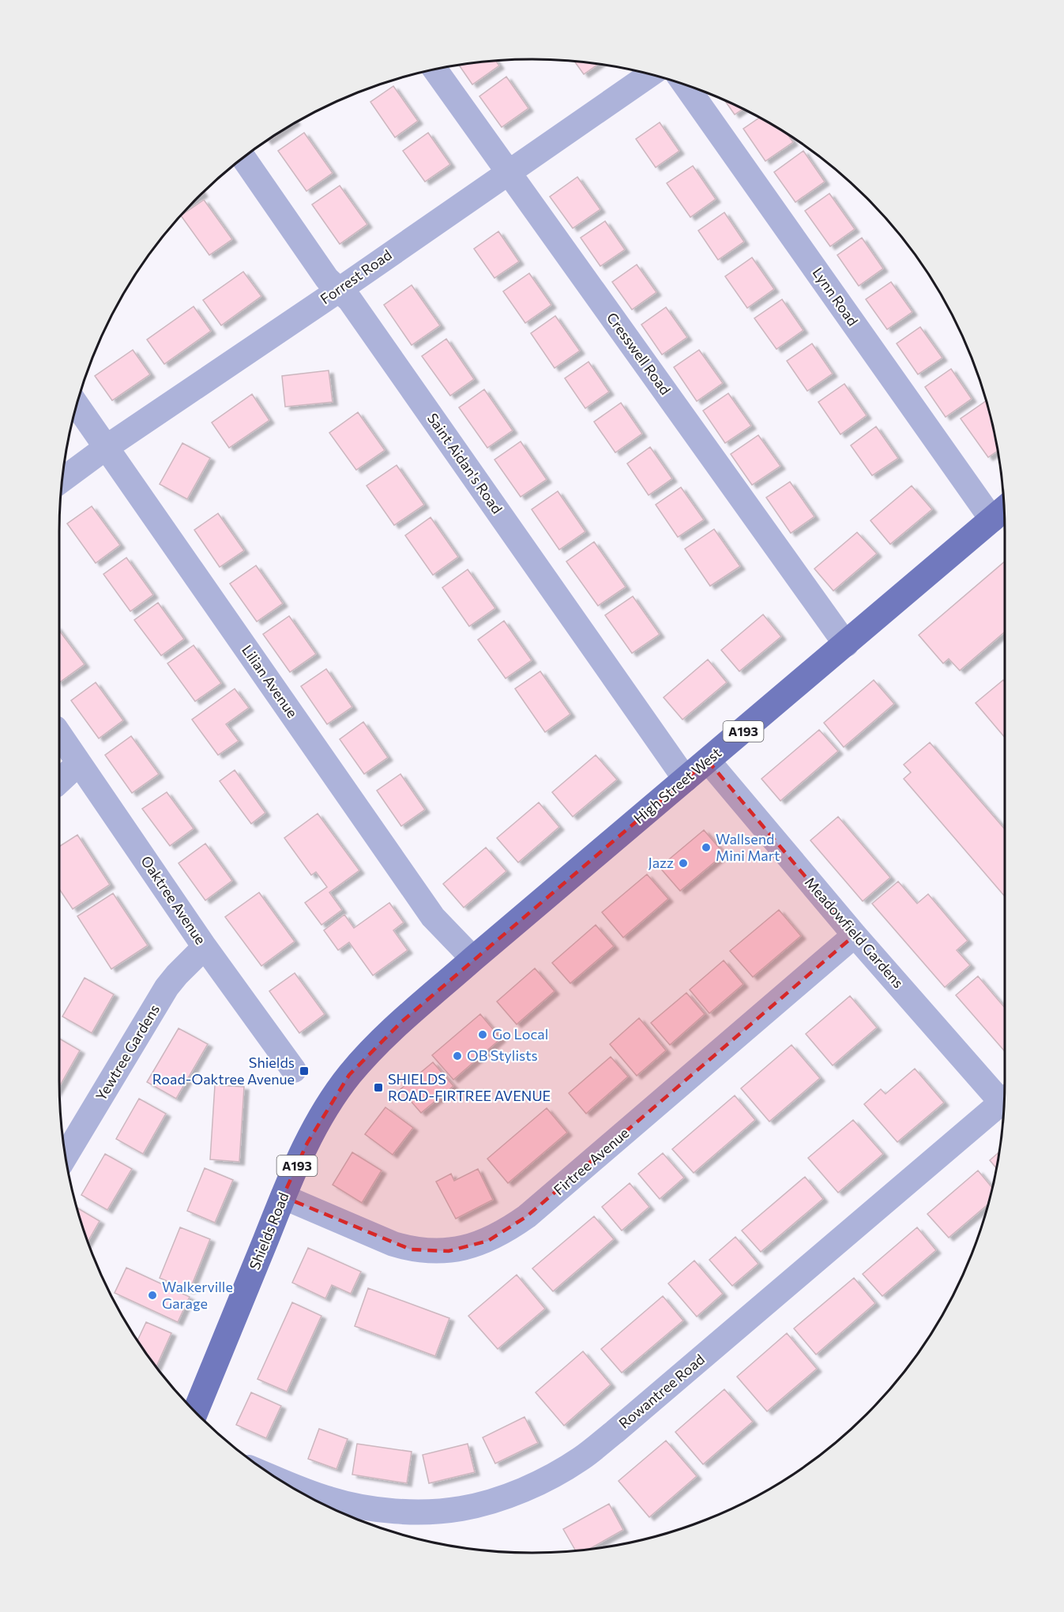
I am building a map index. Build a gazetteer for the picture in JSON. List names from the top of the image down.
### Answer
{
  "streets": {
    "main road": ["A193", "High Street West", "Shields Road"],
    "street": [
      "Forrest Road",
      "Lynn Road",
      "Cresswell Road",
      "Saint Aidan's Road",
      "Lilian Avenue",
      "Oaktree Avenue",
      "Meadowfield Gardens",
      "Yewtree Gardens",
      "Firtree Avenue",
      "Rowantree Road"
    ]
  },
  "crossings": [
    ["Forrest Road", "Cresswell Road"],
    ["Forrest Road", "Saint Aidan's Road"],
    ["Forrest Road", "Lilian Avenue"],
    ["Lynn Road", "High Street West"],
    ["Cresswell Road", "High Street West"],
    ["Saint Aidan's Road", "High Street West"],
    ["Lilian Avenue", "High Street West"],
    ["Lilian Avenue", "Shields Road"],
    ["High Street West", "Meadowfield Gardens"],
    ["High Street West", "Shields Road"],
    ["Oaktree Avenue", "Yewtree Gardens"],
    ["Meadowfield Gardens", "Firtree Avenue"],
    ["Firtree Avenue", "Shields Road"]
  ],
  "places": {
    "other": [
      "Wallsend Mini Mart",
      "Jazz",
      "Go Local",
      "OB Stylists",
      "Walkerville Garage"
    ],
    "transit": ["Shields Road-Oaktree Avenue", "SHIELDS ROAD-FIRTREE AVENUE"]
  }
}
